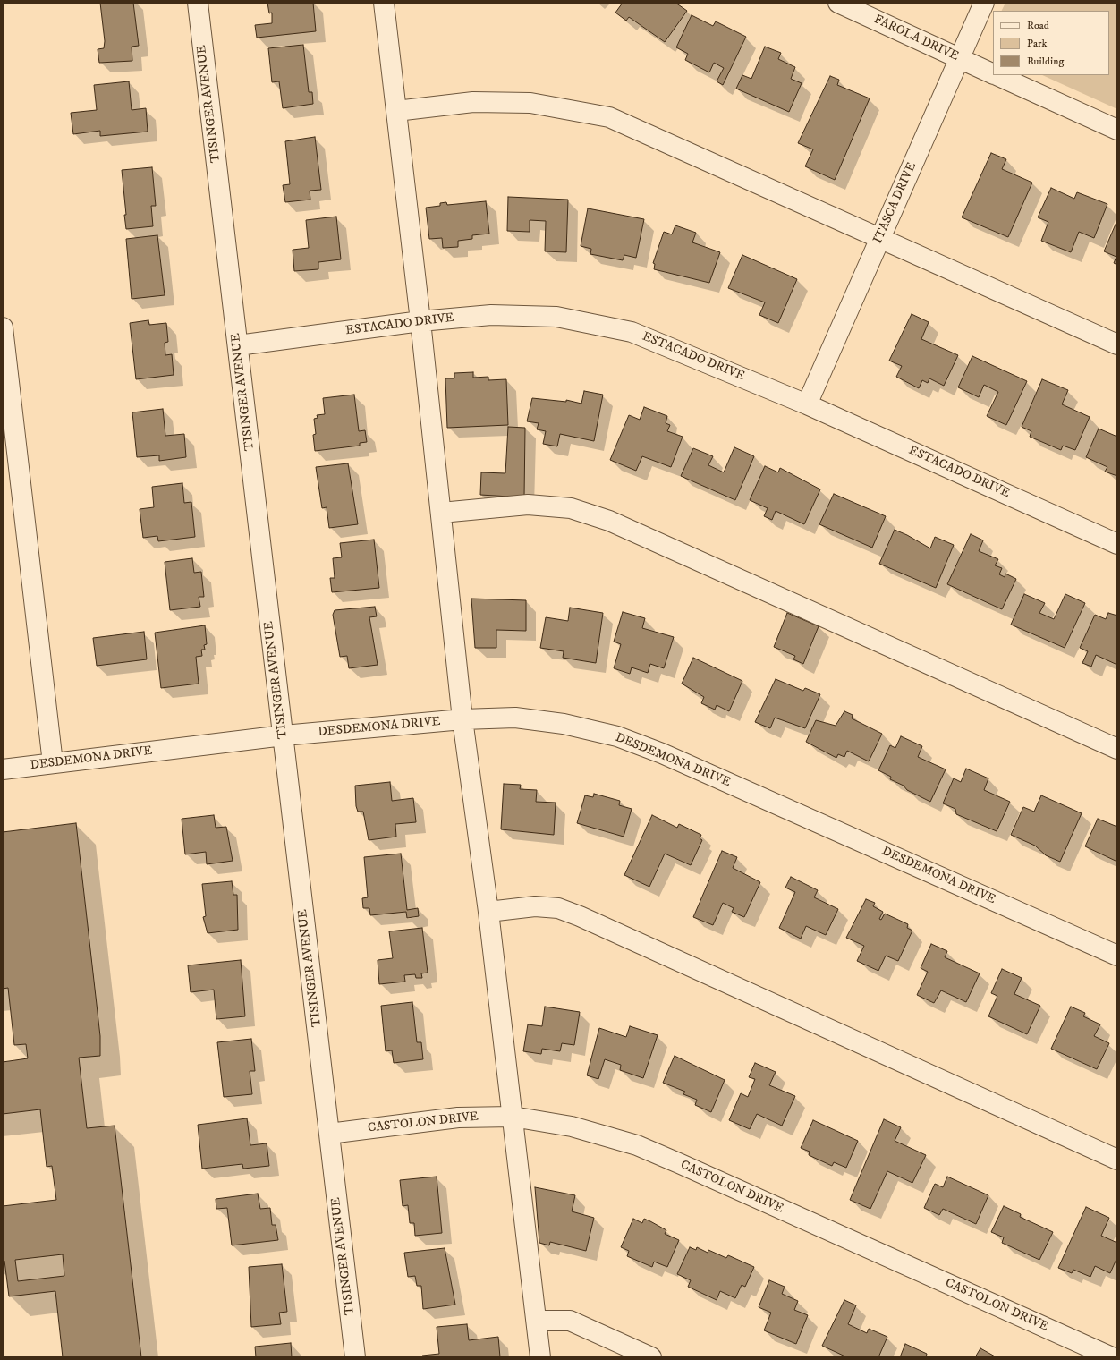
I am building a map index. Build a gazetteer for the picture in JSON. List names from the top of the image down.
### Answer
{
  "streets": {
    "street": [
      "FAROLA DRIVE",
      "TISINGER AVENUE",
      "ITASCA DRIVE",
      "ESTACADO DRIVE",
      "DESDEMONA DRIVE",
      "CASTOLON DRIVE"
    ]
  },
  "crossings": [
    ["FAROLA DRIVE", "ITASCA DRIVE"],
    ["TISINGER AVENUE", "ESTACADO DRIVE"],
    ["TISINGER AVENUE", "DESDEMONA DRIVE"],
    ["TISINGER AVENUE", "CASTOLON DRIVE"],
    ["ITASCA DRIVE", "ESTACADO DRIVE"]
  ],
  "legend": ["Road", "Park", "Building"]
}
